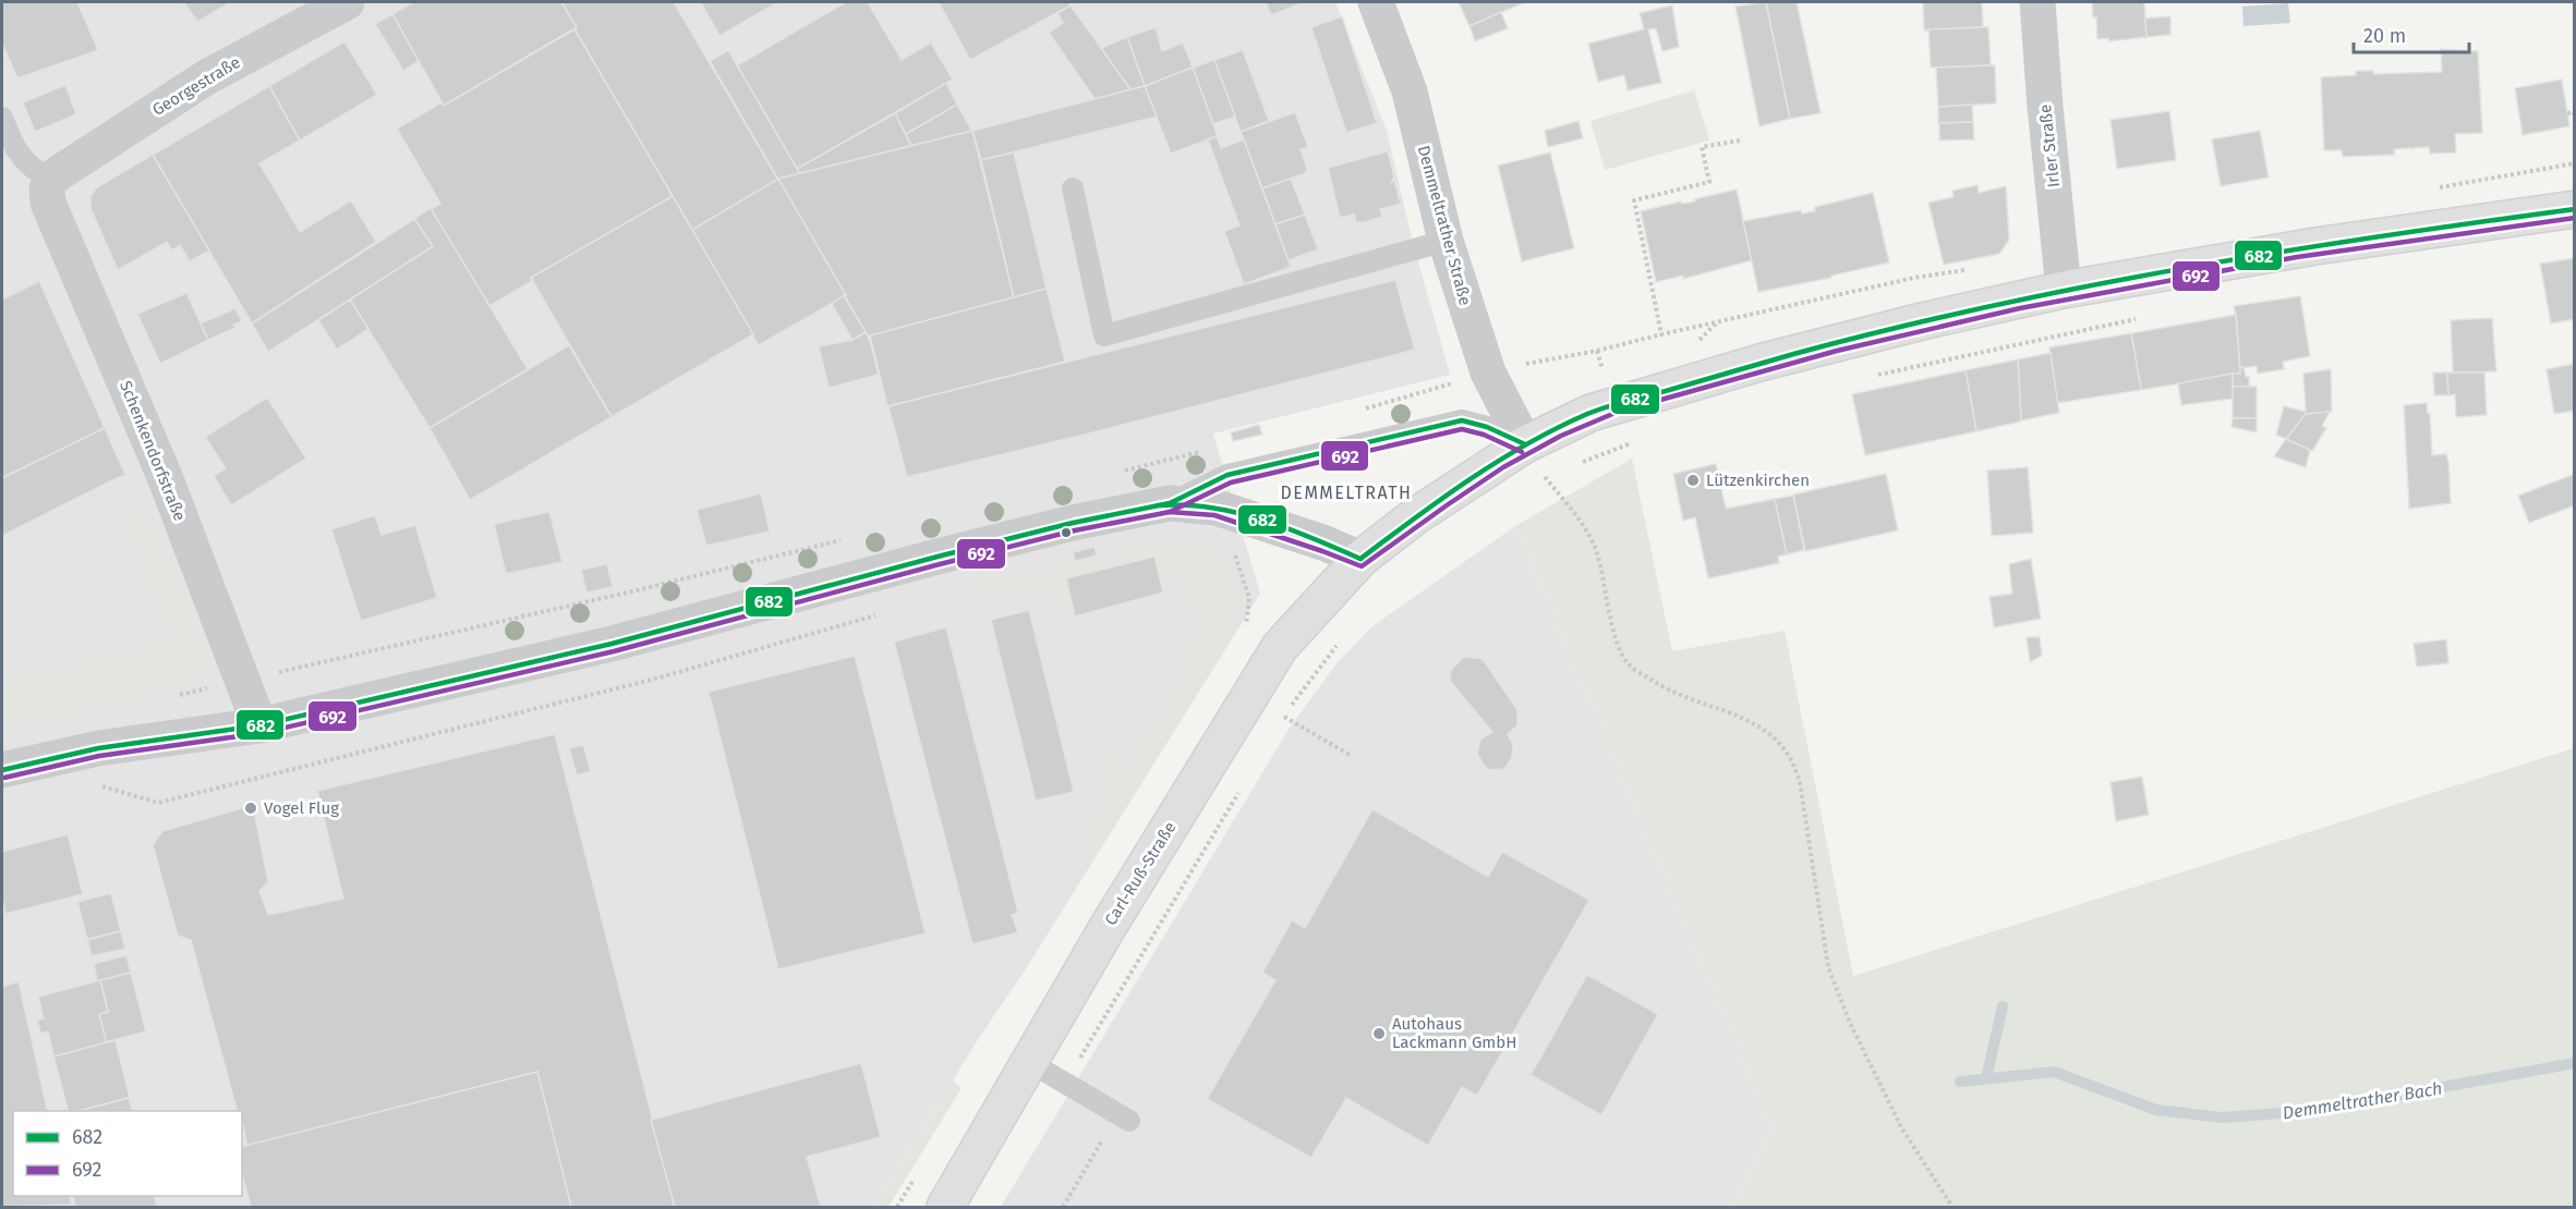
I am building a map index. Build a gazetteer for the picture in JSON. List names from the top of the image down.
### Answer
{
  "streets": {
    "main road": ["Carl-Ruß-Straße"],
    "street": [
      "Georgestraße",
      "Irler Straße",
      "Demmeltrather Straße",
      "Schenkendorfstraße"
    ]
  },
  "crossings": [
    ["Georgestraße", "Schenkendorfstraße"],
    ["Irler Straße", "Carl-Ruß-Straße"],
    ["Demmeltrather Straße", "Carl-Ruß-Straße"]
  ],
  "districts": ["DEMMELTRATH"],
  "water": ["Demmeltrather Bach"],
  "places": ["Lützenkirchen", "Vogel Flug", "Autohaus Lackmann GmbH"],
  "lines": ["transit line 682", "transit line 692"],
  "legend": ["682", "692"],
  "scale_bar": "20 m"
}
